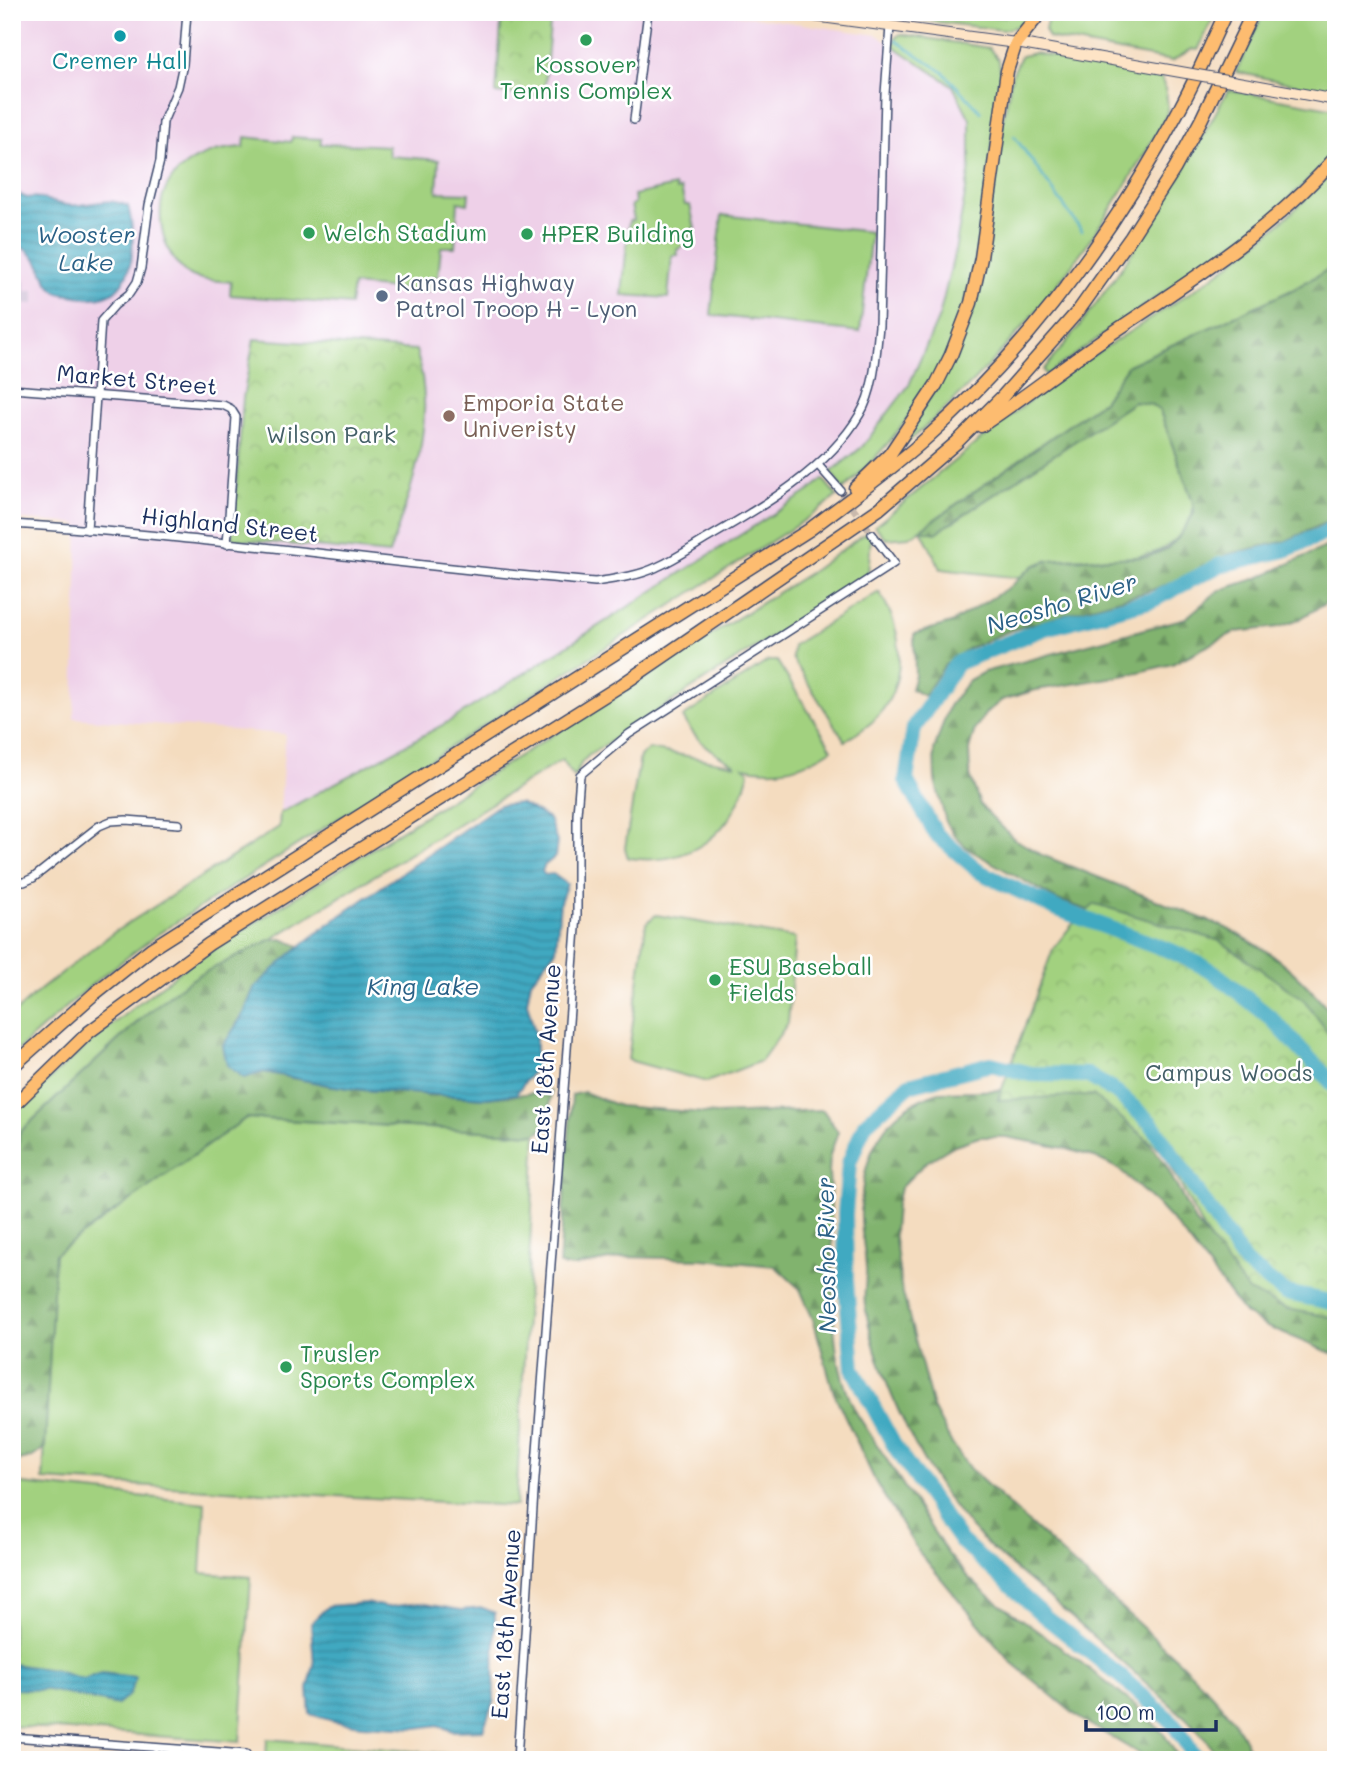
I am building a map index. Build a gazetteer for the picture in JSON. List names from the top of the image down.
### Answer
{
  "streets": {
    "street": ["Market Street", "Highland Street", "East 18th Avenue"]
  },
  "crossings": [
    ["Market Street", "Highland Street"]
  ],
  "water": ["Wooster Lake", "Neosho River", "King Lake"],
  "parks": ["Wilson Park", "Campus Woods"],
  "places": [
    "Cremer Hall",
    "Kossover Tennis Complex",
    "Welch Stadium",
    "HPER Building",
    "Kansas Highway Patrol Troop H - Lyon",
    "Emporia State Univeristy",
    "ESU Baseball Fields",
    "Trusler Sports Complex"
  ],
  "scale_bar": "100 m"
}
